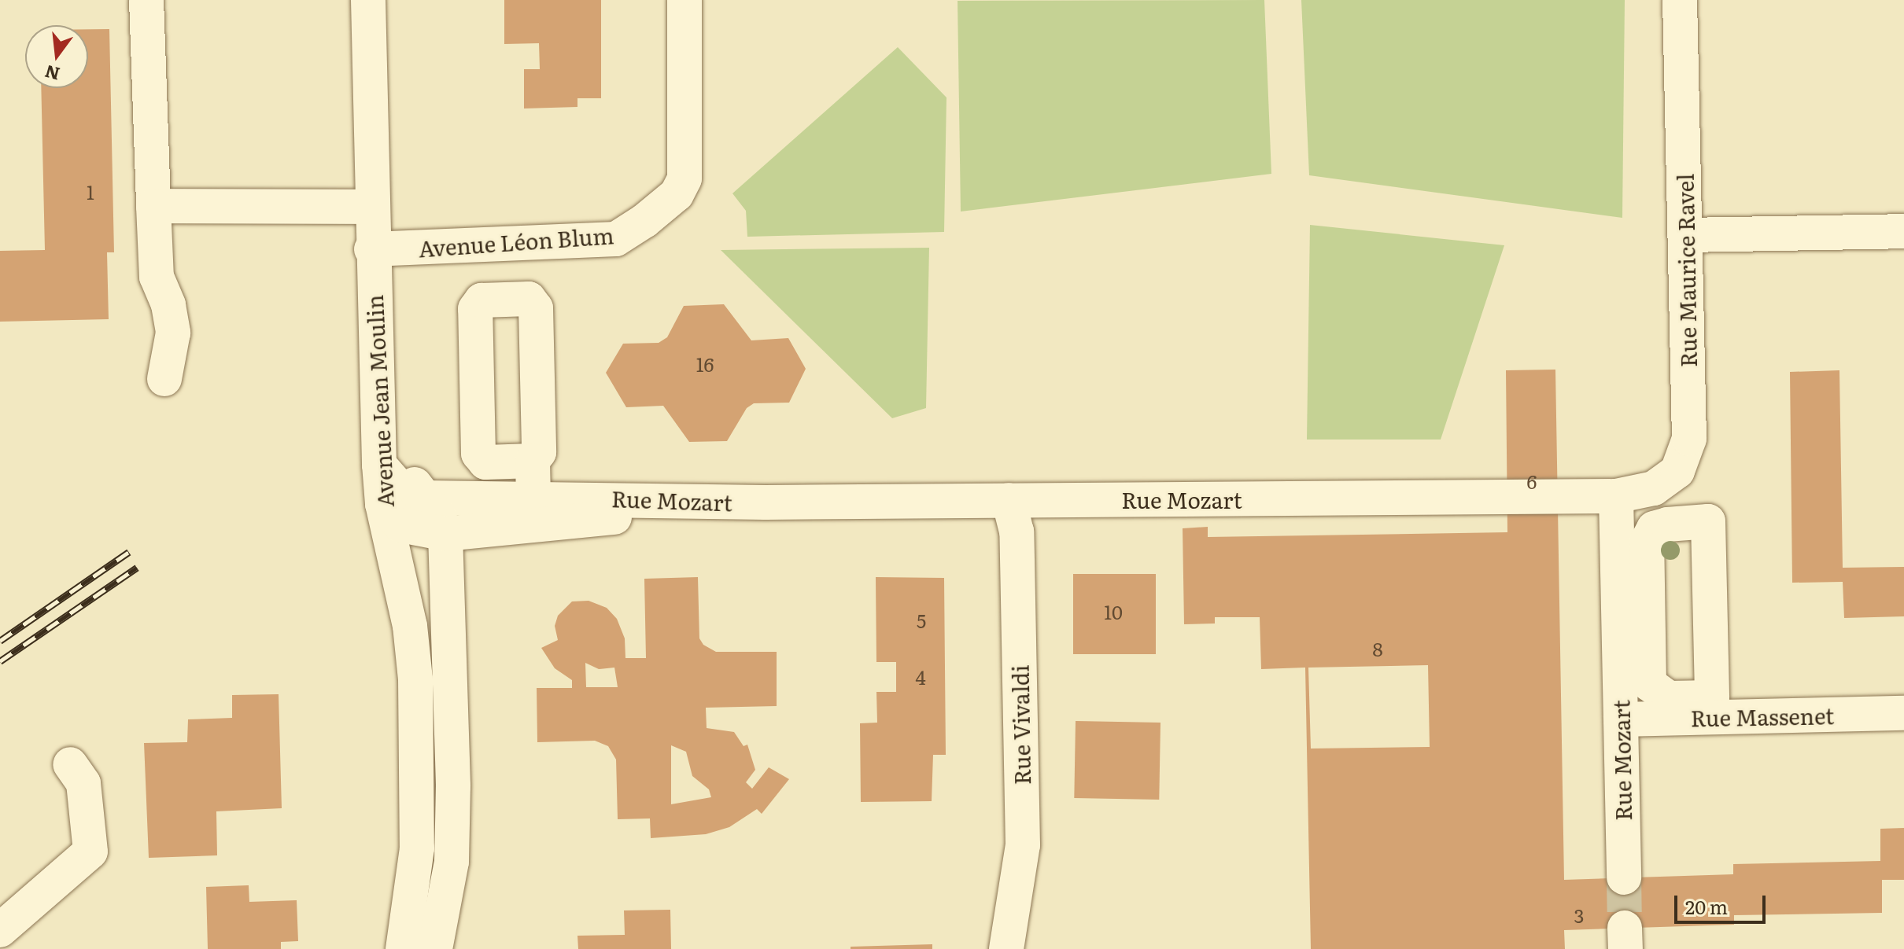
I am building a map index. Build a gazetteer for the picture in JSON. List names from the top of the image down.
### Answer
{
  "streets": {
    "street": [
      "Avenue Léon Blum",
      "Rue Maurice Ravel",
      "Avenue Jean Moulin",
      "Rue Mozart",
      "Rue Massenet",
      "Rue Vivaldi"
    ]
  },
  "crossings": [
    ["Avenue Léon Blum", "Avenue Jean Moulin"],
    ["Rue Maurice Ravel", "Rue Mozart"],
    ["Avenue Jean Moulin", "Rue Mozart"],
    ["Rue Mozart", "Rue Massenet"],
    ["Rue Mozart", "Rue Vivaldi"]
  ],
  "house_numbers": [
    "1",
    "16",
    "6",
    "10",
    "5",
    "8",
    "4",
    "3"
  ],
  "scale_bar": "20 m",
  "north": "bottom"
}
